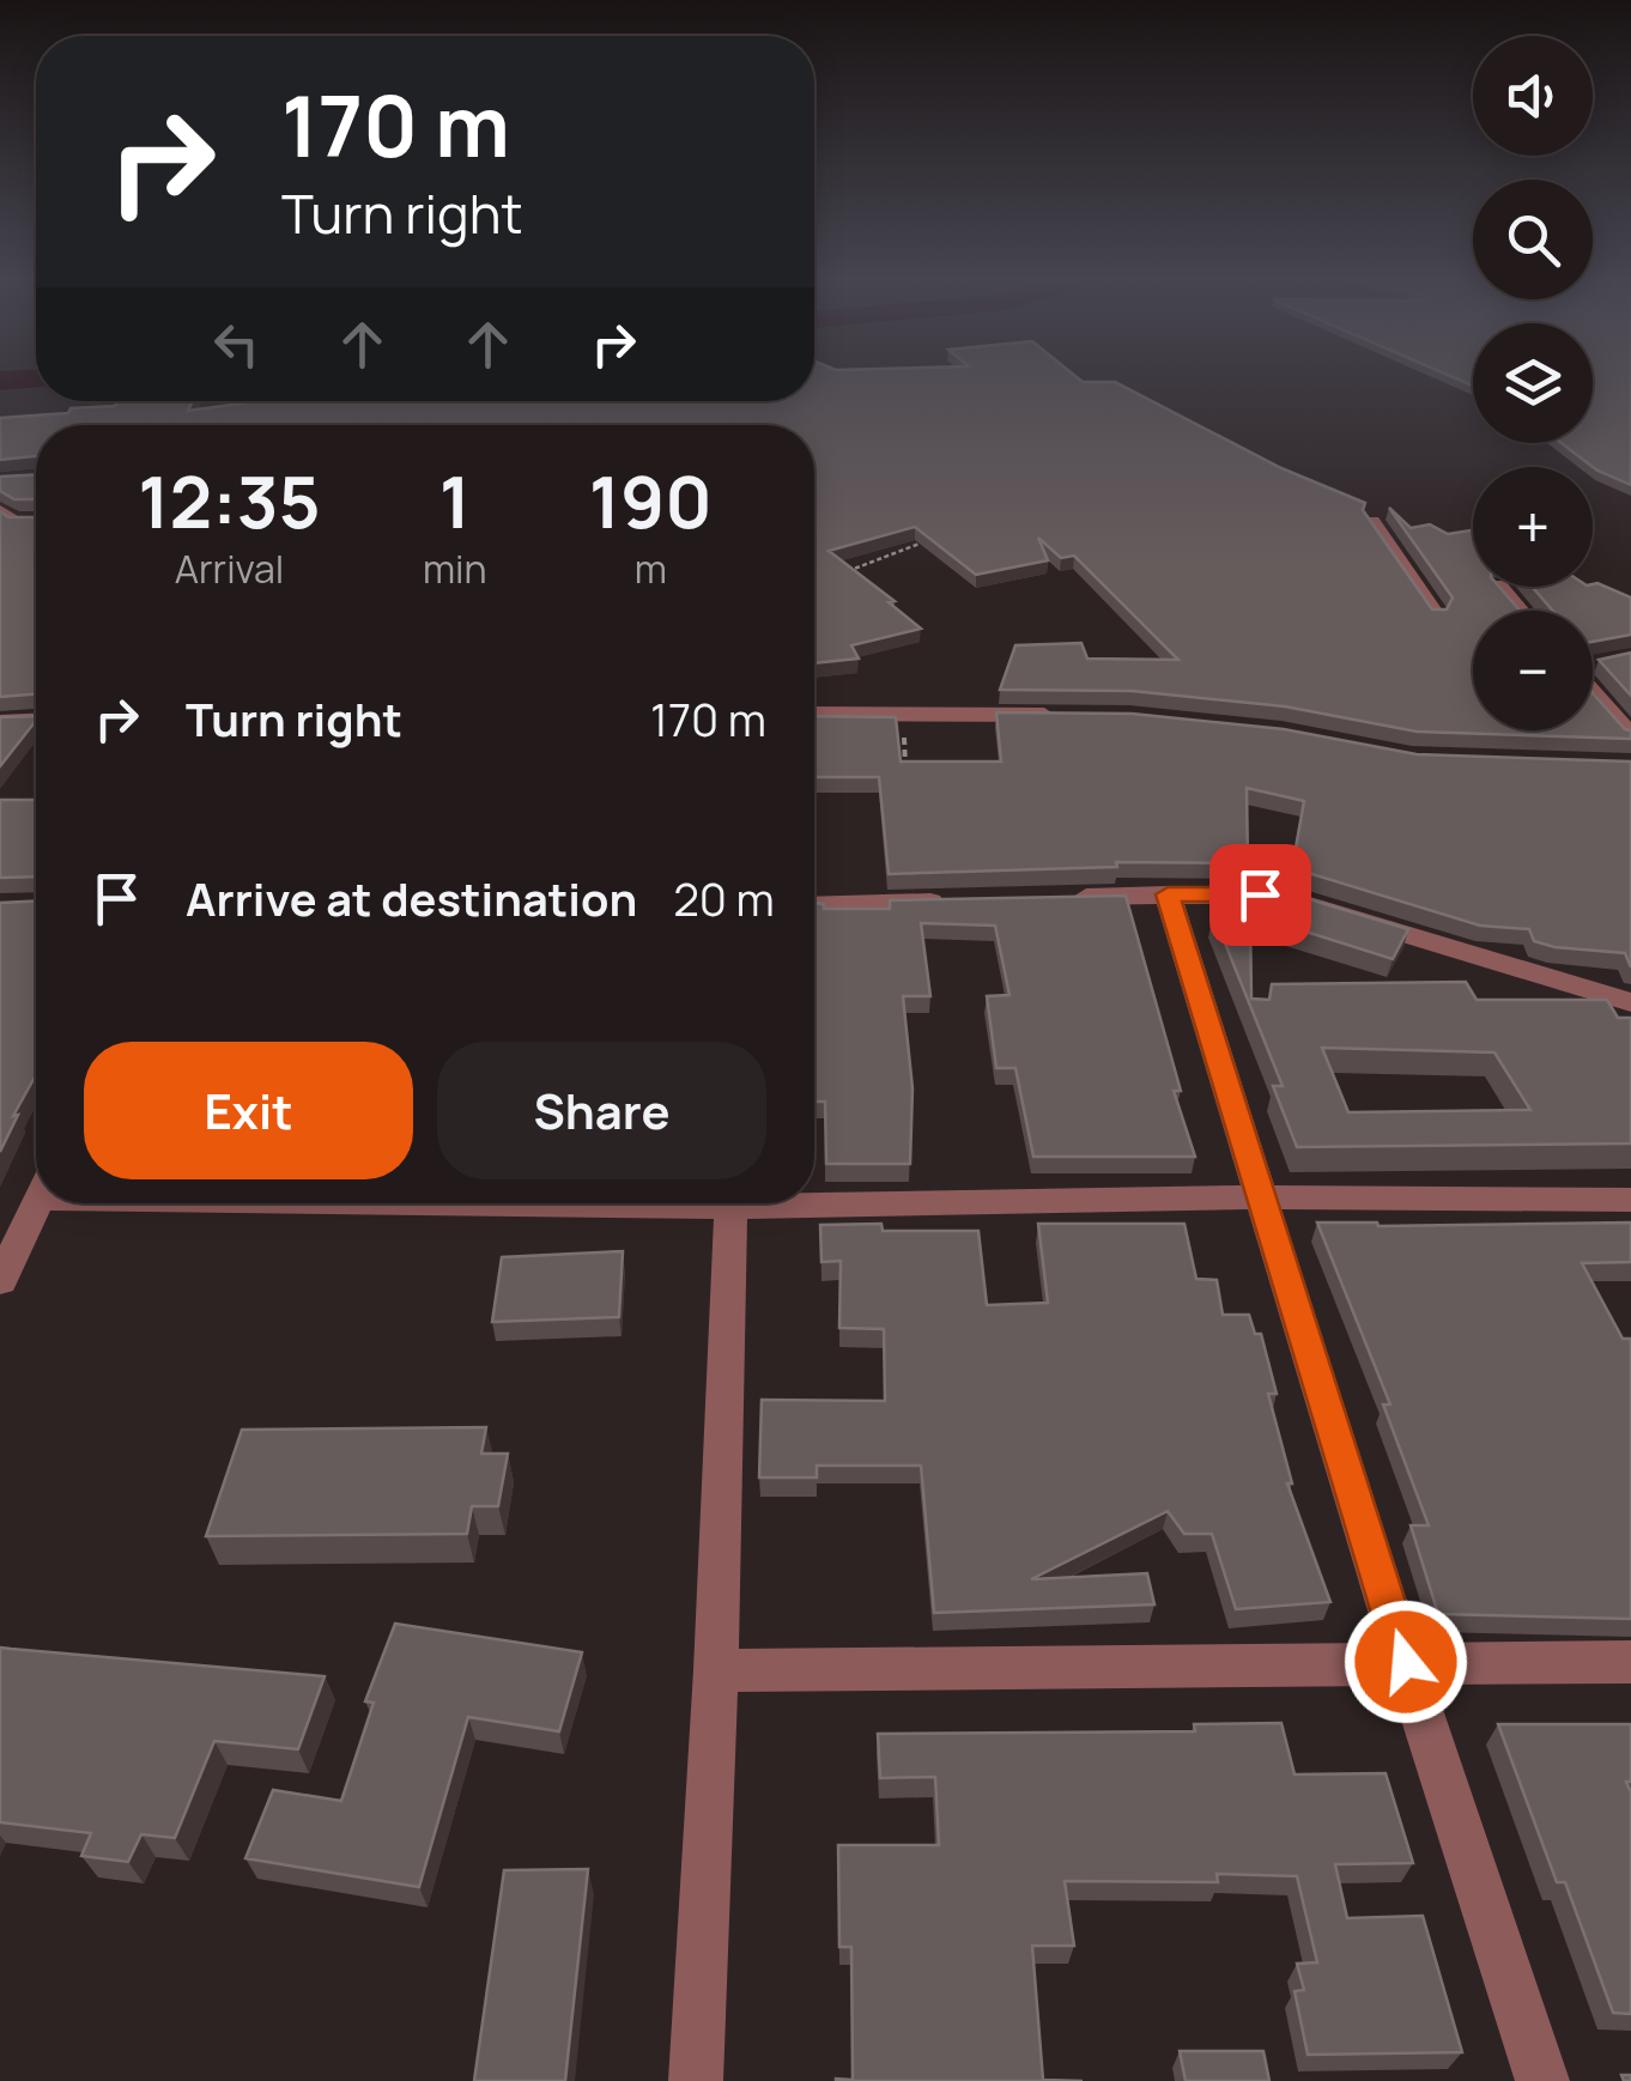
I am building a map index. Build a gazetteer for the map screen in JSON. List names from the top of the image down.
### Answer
{
  "page": {
    "map_buttons": ["+", "−"],
    "turn": ["170 m", "Turn right"],
    "eta": [
      "12:35",
      "Arrival",
      "1",
      "min",
      "190",
      "m"
    ],
    "list": [
      {
        "name": "Turn right",
        "value": "170 m"
      },
      {
        "name": "Arrive at destination",
        "value": "20 m"
      }
    ],
    "buttons": ["Exit", "Share"]
  }
}
